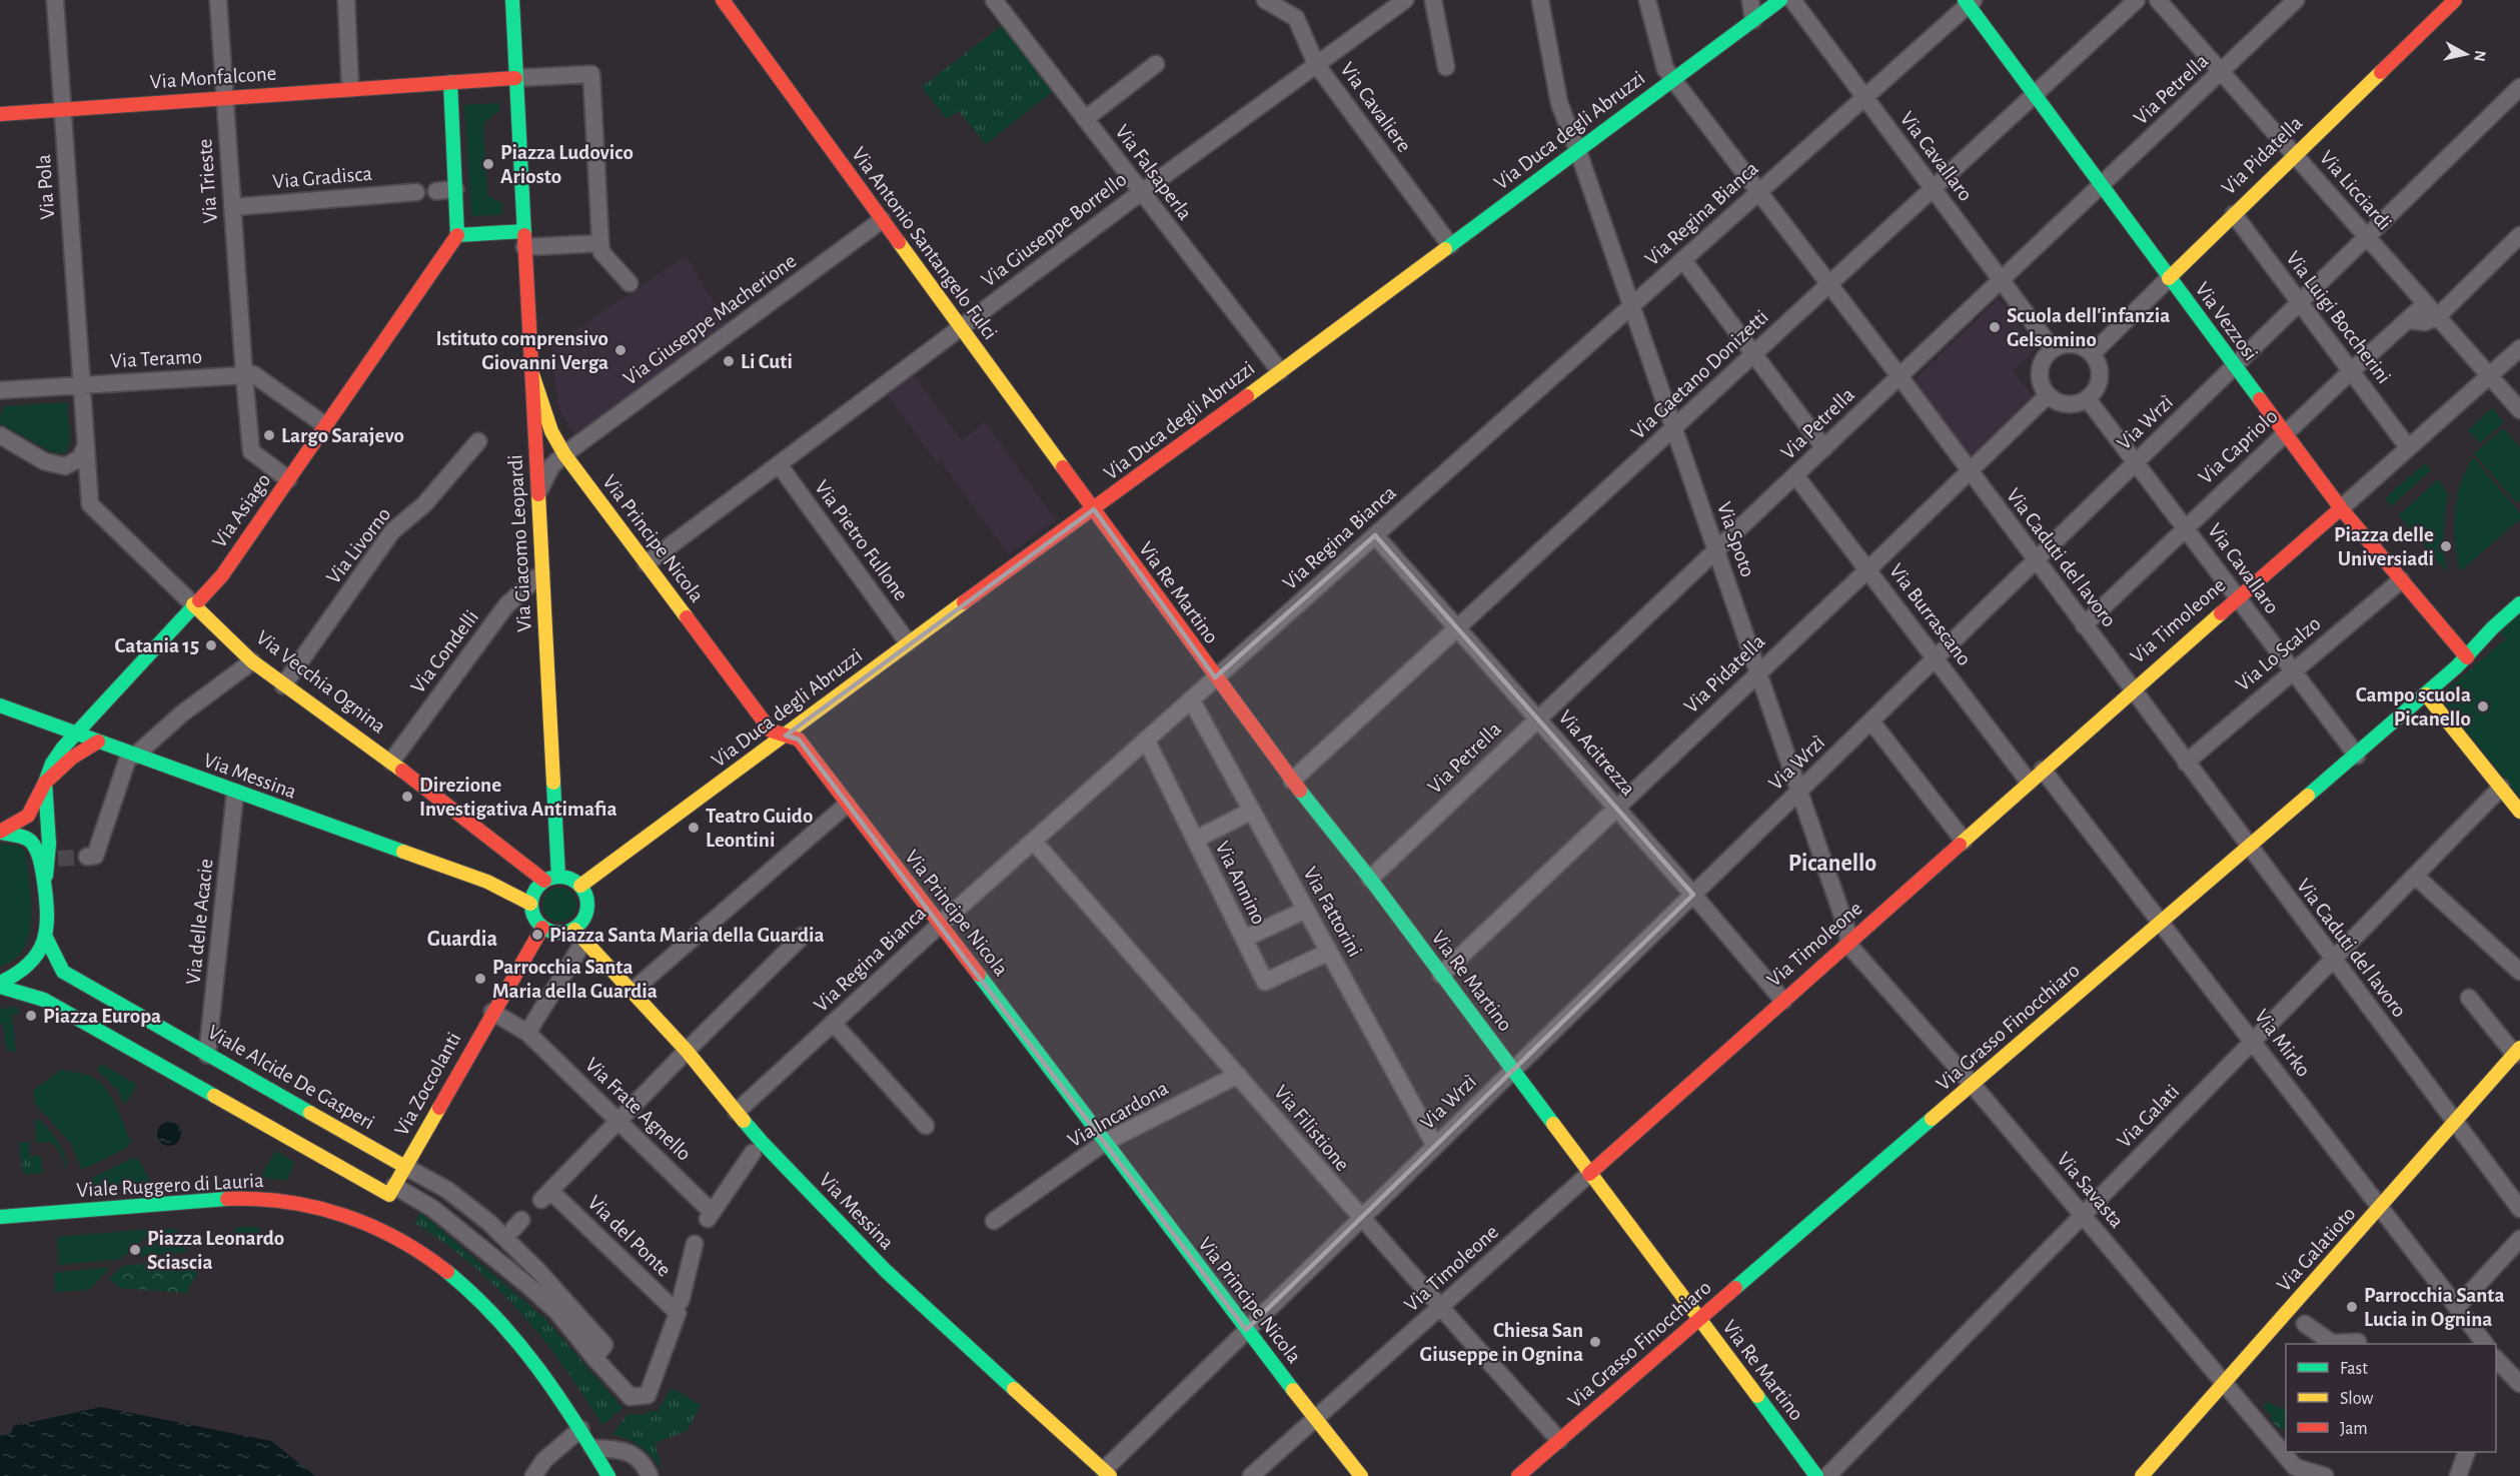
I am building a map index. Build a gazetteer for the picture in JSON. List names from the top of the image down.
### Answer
{
  "streets": {
    "main road": [
      "Via Monfalcone",
      "Via Duca degli Abruzzi",
      "Via Pidatella",
      "Via Antonio Santangelo Fulci",
      "Via Vezzosi",
      "Via Asiago",
      "Via Principe Nicola",
      "Via Giacomo Leopardi",
      "Via Re Martino",
      "Via Timoleone",
      "Via Vecchia Ognina",
      "Via Messina",
      "Via Grasso Finocchiaro",
      "Viale Alcide De Gasperi",
      "Via Zoccolanti",
      "Viale Ruggero di Lauria",
      "Via Galatioto"
    ],
    "street": [
      "Via Petrella",
      "Via Cavaliere",
      "Via Cavallaro",
      "Via Falsaperla",
      "Via Gradisca",
      "Via Trieste",
      "Via Pola",
      "Via Licciardi",
      "Via Regina Bianca",
      "Via Giuseppe Borrello",
      "Via Luigi Boccherini",
      "Via Giuseppe Macherione",
      "Via Teramo",
      "Via Gaetano Donizetti",
      "Via Wrzì",
      "Via Capriolo",
      "Via Spoto",
      "Via Pietro Fullone",
      "Via Livorno",
      "Via Caduti del lavoro",
      "Via Burrascano",
      "Via Condelli",
      "Via Lo Scalzo",
      "Via Acitrezza",
      "Via Annino",
      "Via Fattorini",
      "Via delle Acacie",
      "Via Mirko",
      "Via Frate Agnello",
      "Via Incardona",
      "Via Galati",
      "Via Filistione",
      "Via Savasta",
      "Via del Ponte"
    ]
  },
  "crossings": [
    ["Via Monfalcone", "Via Trieste"],
    ["Via Monfalcone", "Via Pola"],
    ["Via Monfalcone", "Via Giacomo Leopardi"],
    ["Via Petrella", "Via Cavallaro"],
    ["Via Petrella", "Via Licciardi"],
    ["Via Petrella", "Via Vezzosi"],
    ["Via Petrella", "Via Spoto"],
    ["Via Petrella", "Via Caduti del lavoro"],
    ["Via Petrella", "Via Re Martino"],
    ["Via Petrella", "Via Burrascano"],
    ["Via Petrella", "Via Acitrezza"],
    ["Via Cavaliere", "Via Duca degli Abruzzi"],
    ["Via Cavaliere", "Via Giuseppe Borrello"],
    ["Via Duca degli Abruzzi", "Via Falsaperla"],
    ["Via Duca degli Abruzzi", "Via Antonio Santangelo Fulci"],
    ["Via Duca degli Abruzzi", "Via Principe Nicola"],
    ["Via Duca degli Abruzzi", "Via Spoto"],
    ["Via Duca degli Abruzzi", "Via Pietro Fullone"],
    ["Via Duca degli Abruzzi", "Via Giacomo Leopardi"],
    ["Via Duca degli Abruzzi", "Via Caduti del lavoro"],
    ["Via Duca degli Abruzzi", "Via Re Martino"],
    ["Via Duca degli Abruzzi", "Via Vecchia Ognina"],
    ["Via Duca degli Abruzzi", "Via Messina"],
    ["Via Duca degli Abruzzi", "Via Zoccolanti"],
    ["Via Pidatella", "Via Cavallaro"],
    ["Via Pidatella", "Via Licciardi"],
    ["Via Pidatella", "Via Luigi Boccherini"],
    ["Via Pidatella", "Via Vezzosi"],
    ["Via Pidatella", "Via Spoto"],
    ["Via Pidatella", "Via Caduti del lavoro"],
    ["Via Pidatella", "Via Re Martino"],
    ["Via Pidatella", "Via Burrascano"],
    ["Via Pidatella", "Via Acitrezza"],
    ["Via Cavallaro", "Via Regina Bianca"],
    ["Via Cavallaro", "Via Gaetano Donizetti"],
    ["Via Cavallaro", "Via Wrzì"],
    ["Via Cavallaro", "Via Capriolo"],
    ["Via Cavallaro", "Via Timoleone"],
    ["Via Cavallaro", "Via Lo Scalzo"],
    ["Via Cavallaro", "Via Grasso Finocchiaro"],
    ["Via Falsaperla", "Via Giuseppe Borrello"],
    ["Via Gradisca", "Via Trieste"],
    ["Via Trieste", "Via Teramo"],
    ["Via Trieste", "Via Asiago"],
    ["Via Pola", "Via Teramo"],
    ["Via Pola", "Via Vecchia Ognina"],
    ["Via Licciardi", "Via Wrzì"],
    ["Via Licciardi", "Via Capriolo"],
    ["Via Licciardi", "Via Timoleone"],
    ["Via Regina Bianca", "Via Vezzosi"],
    ["Via Regina Bianca", "Via Principe Nicola"],
    ["Via Regina Bianca", "Via Spoto"],
    ["Via Regina Bianca", "Via Caduti del lavoro"],
    ["Via Regina Bianca", "Via Re Martino"],
    ["Via Regina Bianca", "Via Acitrezza"],
    ["Via Regina Bianca", "Via Messina"],
    ["Via Regina Bianca", "Via Annino"],
    ["Via Regina Bianca", "Via Fattorini"],
    ["Via Regina Bianca", "Via Filistione"],
    ["Via Giuseppe Borrello", "Via Antonio Santangelo Fulci"],
    ["Via Giuseppe Borrello", "Via Principe Nicola"],
    ["Via Giuseppe Borrello", "Via Pietro Fullone"],
    ["Via Antonio Santangelo Fulci", "Via Giuseppe Macherione"],
    ["Via Antonio Santangelo Fulci", "Via Re Martino"],
    ["Via Luigi Boccherini", "Via Wrzì"],
    ["Via Luigi Boccherini", "Via Capriolo"],
    ["Via Luigi Boccherini", "Via Timoleone"],
    ["Via Giuseppe Macherione", "Via Principe Nicola"],
    ["Via Giuseppe Macherione", "Via Giacomo Leopardi"],
    ["Via Vezzosi", "Via Gaetano Donizetti"],
    ["Via Vezzosi", "Via Wrzì"],
    ["Via Vezzosi", "Via Capriolo"],
    ["Via Vezzosi", "Via Timoleone"],
    ["Via Vezzosi", "Via Lo Scalzo"],
    ["Via Vezzosi", "Via Grasso Finocchiaro"],
    ["Via Gaetano Donizetti", "Via Spoto"],
    ["Via Gaetano Donizetti", "Via Caduti del lavoro"],
    ["Via Gaetano Donizetti", "Via Re Martino"],
    ["Via Gaetano Donizetti", "Via Acitrezza"],
    ["Via Wrzì", "Via Principe Nicola"],
    ["Via Wrzì", "Via Spoto"],
    ["Via Wrzì", "Via Caduti del lavoro"],
    ["Via Wrzì", "Via Re Martino"],
    ["Via Wrzì", "Via Burrascano"],
    ["Via Wrzì", "Via Acitrezza"],
    ["Via Wrzì", "Via Messina"],
    ["Via Wrzì", "Via Fattorini"],
    ["Via Wrzì", "Via Filistione"],
    ["Via Capriolo", "Via Caduti del lavoro"],
    ["Via Asiago", "Via Vecchia Ognina"],
    ["Via Asiago", "Via Messina"],
    ["Via Principe Nicola", "Via Giacomo Leopardi"],
    ["Via Principe Nicola", "Via Timoleone"],
    ["Via Principe Nicola", "Via Incardona"],
    ["Via Spoto", "Via Timoleone"],
    ["Via Spoto", "Via Savasta"],
    ["Via Giacomo Leopardi", "Via Condelli"],
    ["Via Giacomo Leopardi", "Via Vecchia Ognina"],
    ["Via Giacomo Leopardi", "Via Messina"],
    ["Via Giacomo Leopardi", "Via Zoccolanti"],
    ["Via Livorno", "Via Vecchia Ognina"],
    ["Via Caduti del lavoro", "Via Timoleone"],
    ["Via Caduti del lavoro", "Via Lo Scalzo"],
    ["Via Caduti del lavoro", "Via Grasso Finocchiaro"],
    ["Via Caduti del lavoro", "Via Galati"],
    ["Via Caduti del lavoro", "Via Galatioto"],
    ["Via Re Martino", "Via Timoleone"],
    ["Via Re Martino", "Via Grasso Finocchiaro"],
    ["Via Burrascano", "Via Timoleone"],
    ["Via Timoleone", "Via Acitrezza"],
    ["Via Timoleone", "Via Mirko"],
    ["Via Timoleone", "Via Filistione"],
    ["Via Timoleone", "Via Savasta"],
    ["Via Condelli", "Via Vecchia Ognina"],
    ["Via Vecchia Ognina", "Via Messina"],
    ["Via Vecchia Ognina", "Via Zoccolanti"],
    ["Via Messina", "Via delle Acacie"],
    ["Via Messina", "Via Zoccolanti"],
    ["Via Annino", "Via Fattorini"],
    ["Via delle Acacie", "Viale Alcide De Gasperi"],
    ["Via Grasso Finocchiaro", "Via Mirko"],
    ["Via Grasso Finocchiaro", "Via Filistione"],
    ["Via Grasso Finocchiaro", "Via Savasta"],
    ["Via Mirko", "Via Galati"],
    ["Via Mirko", "Via Galatioto"],
    ["Viale Alcide De Gasperi", "Via Zoccolanti"],
    ["Viale Alcide De Gasperi", "Via del Ponte"],
    ["Via Zoccolanti", "Via Frate Agnello"],
    ["Via Frate Agnello", "Via del Ponte"],
    ["Via Incardona", "Via Filistione"],
    ["Via Galati", "Via Savasta"],
    ["Via Savasta", "Via Galatioto"]
  ],
  "districts": ["Picanello", "Guardia"],
  "places": [
    "Piazza Ludovico Ariosto",
    "Scuola dell'infanzia Gelsomino",
    "Istituto comprensivo Giovanni Verga",
    "Li Cuti",
    "Largo Sarajevo",
    "Piazza delle Universiadi",
    "Catania 15",
    "Campo scuola Picanello",
    "Direzione Investigativa Antimafia",
    "Teatro Guido Leontini",
    "Piazza Santa Maria della Guardia",
    "Parrocchia Santa Maria della Guardia",
    "Piazza Europa",
    "Piazza Leonardo Sciascia",
    "Parrocchia Santa Lucia in Ognina",
    "Chiesa San Giuseppe in Ognina"
  ],
  "legend": ["Fast", "Slow", "Jam"],
  "north": "right"
}
